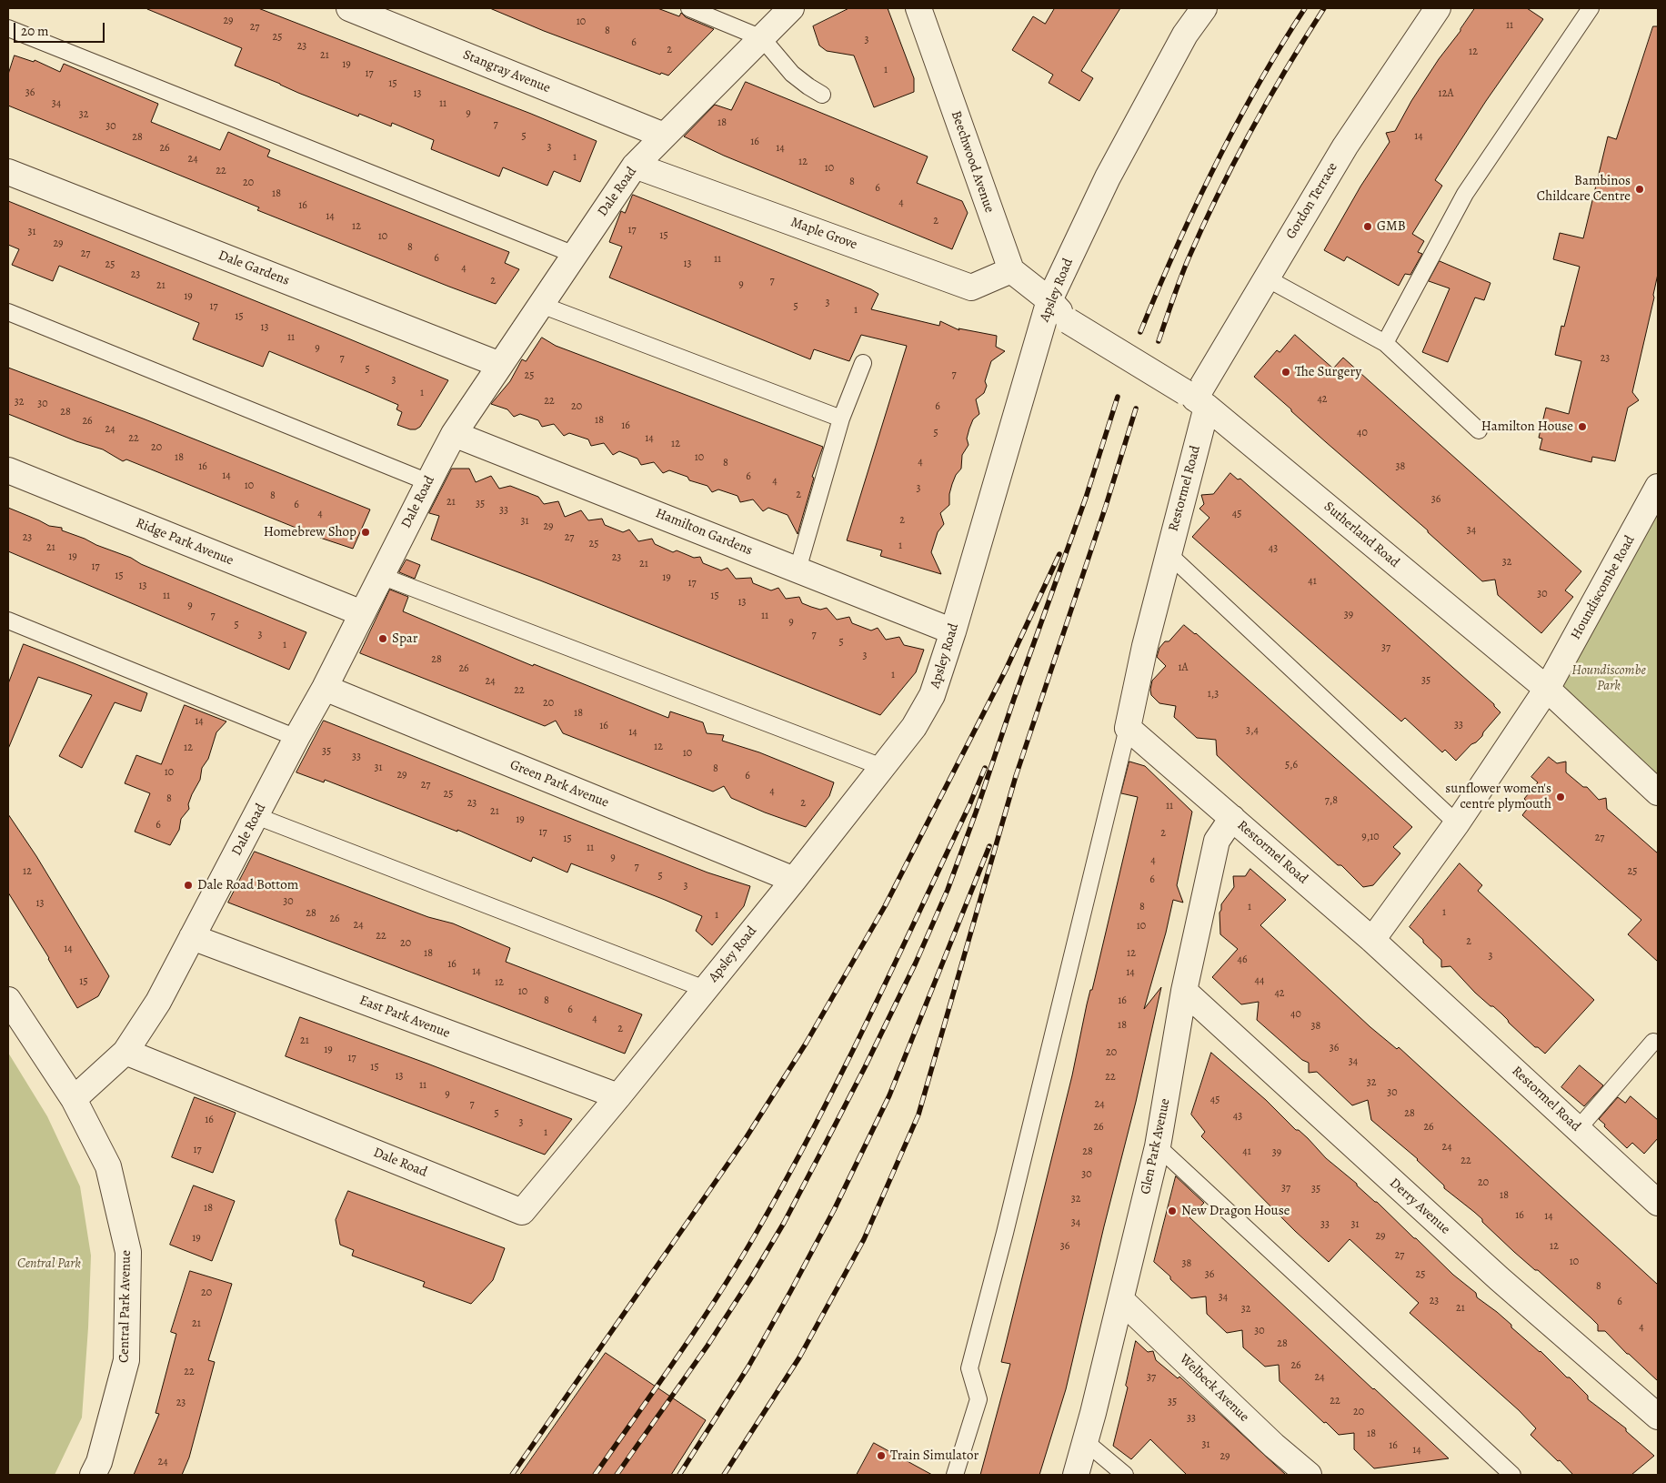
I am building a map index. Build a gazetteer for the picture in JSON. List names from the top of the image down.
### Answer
{
  "streets": {
    "street": [
      "Stangray Avenue",
      "Beechwood Avenue",
      "Dale Road",
      "Gordon Terrace",
      "Maple Grove",
      "Dale Gardens",
      "Apsley Road",
      "Restormel Road",
      "Hamilton Gardens",
      "Sutherland Road",
      "Ridge Park Avenue",
      "Houndiscombe Road",
      "Green Park Avenue",
      "East Park Avenue",
      "Glen Park Avenue",
      "Derry Avenue",
      "Central Park Avenue",
      "Welbeck Avenue"
    ]
  },
  "crossings": [
    ["Stangray Avenue", "Dale Road"],
    ["Beechwood Avenue", "Maple Grove"],
    ["Dale Road", "Maple Grove"],
    ["Dale Road", "Dale Gardens"],
    ["Dale Road", "Apsley Road"],
    ["Dale Road", "Hamilton Gardens"],
    ["Dale Road", "Ridge Park Avenue"],
    ["Dale Road", "Green Park Avenue"],
    ["Dale Road", "East Park Avenue"],
    ["Dale Road", "Central Park Avenue"],
    ["Gordon Terrace", "Restormel Road"],
    ["Gordon Terrace", "Sutherland Road"],
    ["Apsley Road", "Hamilton Gardens"],
    ["Apsley Road", "Sutherland Road"],
    ["Apsley Road", "Green Park Avenue"],
    ["Apsley Road", "East Park Avenue"],
    ["Restormel Road", "Sutherland Road"],
    ["Restormel Road", "Houndiscombe Road"],
    ["Restormel Road", "Glen Park Avenue"],
    ["Sutherland Road", "Houndiscombe Road"],
    ["Glen Park Avenue", "Derry Avenue"],
    ["Glen Park Avenue", "Welbeck Avenue"]
  ],
  "parks": ["Houndiscombe Park", "Central Park"],
  "places": [
    "Bambinos Childcare Centre",
    "GMB",
    "The Surgery",
    "Hamilton House",
    "Homebrew Shop",
    "Spar",
    "sunflower women's centre plymouth",
    "Dale Road Bottom",
    "New Dragon House",
    "Train Simulator"
  ],
  "house_numbers": [
    "29",
    "10",
    "11",
    "27",
    "8",
    "25",
    "3",
    "6",
    "23",
    "2",
    "12",
    "21",
    "19",
    "1",
    "17",
    "15",
    "36",
    "13",
    "12A",
    "34",
    "11",
    "9",
    "32",
    "18",
    "7",
    "30",
    "5",
    "14",
    "28",
    "16",
    "3",
    "26",
    "14",
    "1",
    "24",
    "12",
    "10",
    "22",
    "8",
    "20",
    "6",
    "18",
    "4",
    "16",
    "14",
    "2",
    "12",
    "17",
    "31",
    "15",
    "10",
    "29",
    "8",
    "27",
    "6",
    "11",
    "13",
    "25",
    "4",
    "23",
    "2",
    "7",
    "9",
    "21",
    "19",
    "3",
    "17",
    "5",
    "1",
    "15",
    "13",
    "11",
    "9",
    "7",
    "23",
    "5",
    "7",
    "25",
    "3",
    "1",
    "42",
    "22",
    "32",
    "30",
    "20",
    "6",
    "28",
    "18",
    "26",
    "16",
    "24",
    "5",
    "40",
    "22",
    "14",
    "12",
    "20",
    "18",
    "10",
    "4",
    "8",
    "16",
    "38",
    "14",
    "6",
    "4",
    "10",
    "3",
    "2",
    "8",
    "36",
    "21",
    "35",
    "6",
    "33",
    "4",
    "45",
    "2",
    "31",
    "29",
    "34",
    "23",
    "27",
    "25",
    "1",
    "21",
    "43",
    "19",
    "23",
    "32",
    "21",
    "17",
    "15",
    "19",
    "41",
    "17",
    "13",
    "30",
    "11",
    "15",
    "13",
    "9",
    "39",
    "7",
    "11",
    "9",
    "5",
    "3",
    "7",
    "5",
    "1",
    "37",
    "3",
    "28",
    "1A",
    "26",
    "1",
    "35",
    "24",
    "22",
    "1,3",
    "20",
    "18",
    "14",
    "33",
    "16",
    "3,4",
    "14",
    "12",
    "12",
    "35",
    "10",
    "33",
    "5,6",
    "31",
    "8",
    "10",
    "29",
    "6",
    "27",
    "4",
    "25",
    "8",
    "7,8",
    "23",
    "2",
    "11",
    "21",
    "19",
    "6",
    "17",
    "2",
    "9,10",
    "27",
    "15",
    "11",
    "9",
    "4",
    "7",
    "12",
    "25",
    "5",
    "6",
    "3",
    "30",
    "13",
    "8",
    "1",
    "1",
    "28",
    "1",
    "26",
    "24",
    "10",
    "22",
    "2",
    "20",
    "14",
    "18",
    "12",
    "3",
    "46",
    "16",
    "14",
    "14",
    "44",
    "15",
    "12",
    "10",
    "42",
    "8",
    "16",
    "6",
    "40",
    "4",
    "18",
    "38",
    "2",
    "21",
    "36",
    "19",
    "20",
    "17",
    "34",
    "15",
    "13",
    "22",
    "32",
    "11",
    "30",
    "9",
    "45",
    "7",
    "24",
    "5",
    "28",
    "43",
    "16",
    "3",
    "26",
    "26",
    "1",
    "24",
    "17",
    "28",
    "41",
    "39",
    "22",
    "30",
    "20",
    "37",
    "35",
    "18",
    "32",
    "18",
    "16",
    "14",
    "34",
    "33",
    "31",
    "29",
    "19",
    "36",
    "12",
    "27",
    "10",
    "38",
    "36",
    "25",
    "8",
    "20",
    "34",
    "23",
    "6",
    "21",
    "32",
    "21",
    "4",
    "30",
    "28",
    "26",
    "22",
    "37",
    "24",
    "22",
    "35",
    "23",
    "20",
    "33",
    "18",
    "31",
    "16",
    "14",
    "29",
    "24"
  ],
  "scale_bar": "20 m"
}
